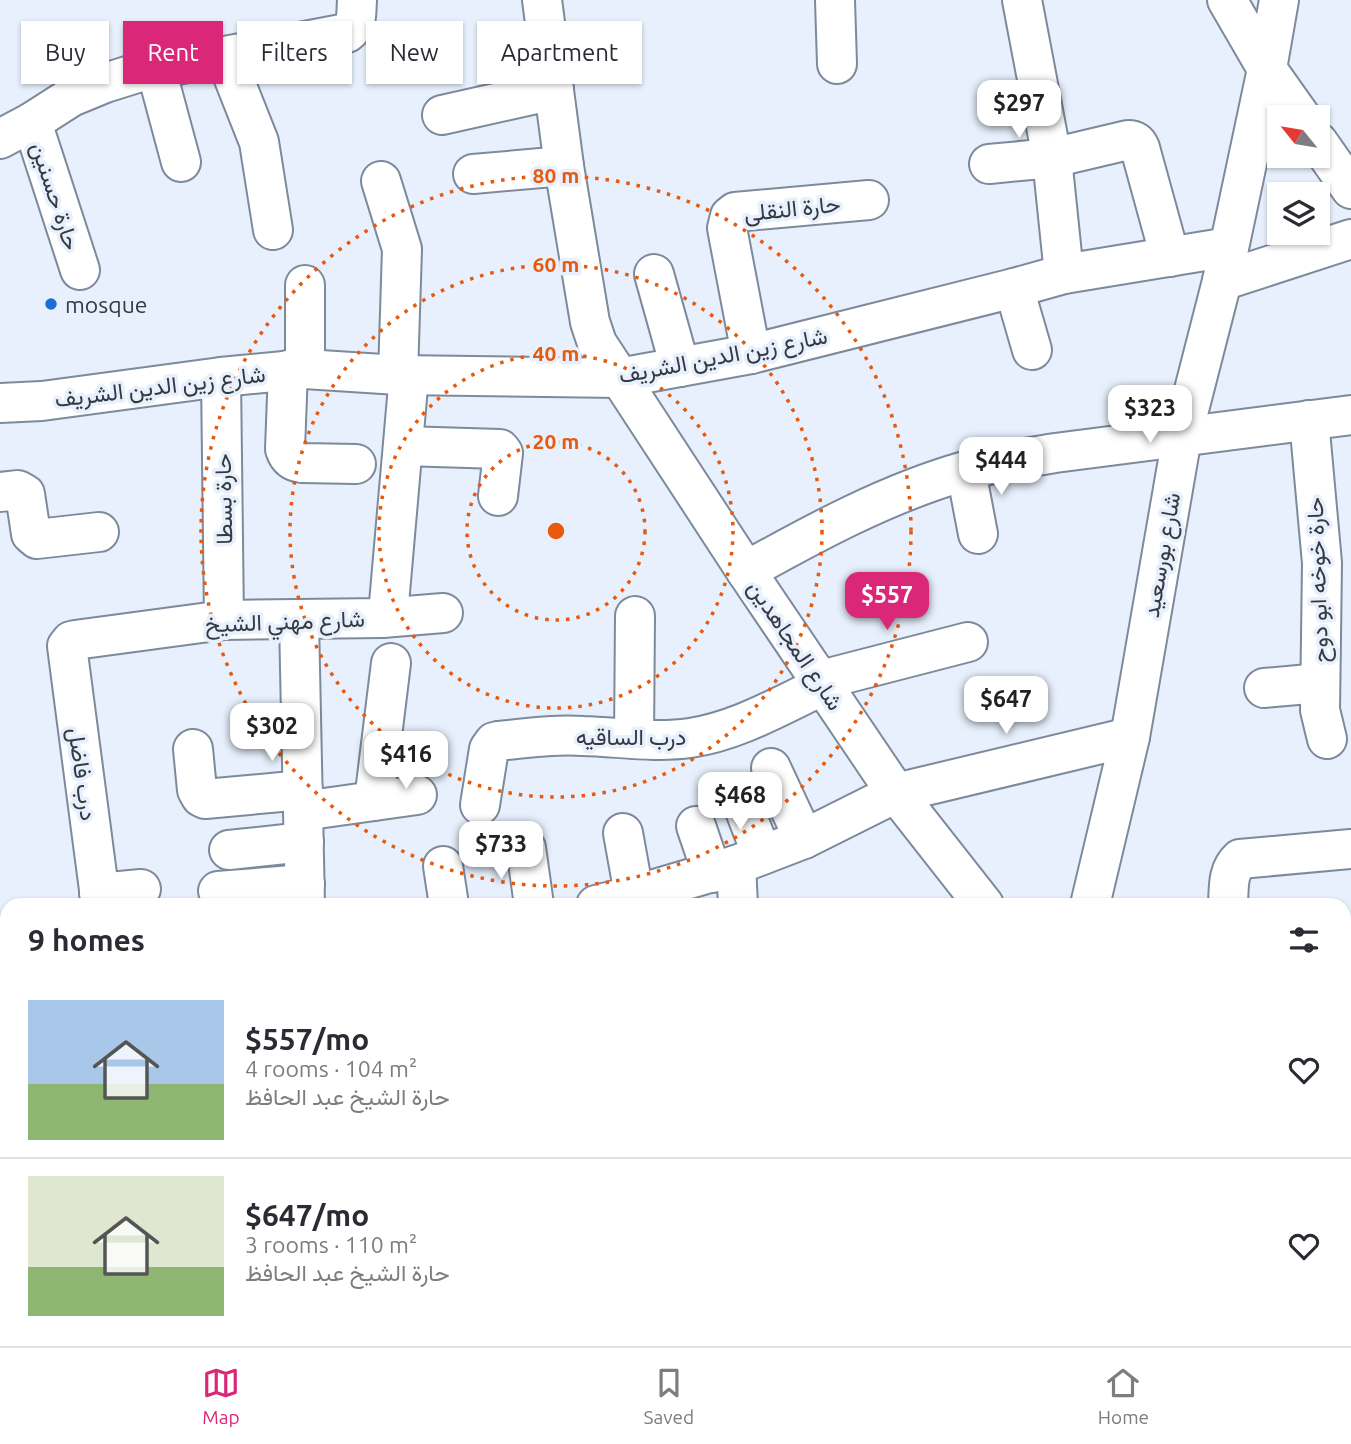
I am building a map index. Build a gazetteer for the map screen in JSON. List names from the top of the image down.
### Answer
{
  "streets": {
    "street": [
      "حارة حسنين",
      "حارة النقلى",
      "شارع زين الدين الشريف",
      "حارة بسطا",
      "شارع بورسعيد",
      "حارة خوخه ابو دوح",
      "شارع مهني الشيخ",
      "شارع المجاهدين",
      "درب الساقيه",
      "درب فاضل"
    ]
  },
  "crossings": [
    ["حارة النقلى", "شارع زين الدين الشريف"],
    ["شارع زين الدين الشريف", "حارة بسطا"],
    ["شارع زين الدين الشريف", "شارع بورسعيد"],
    ["شارع زين الدين الشريف", "شارع مهني الشيخ"],
    ["شارع زين الدين الشريف", "شارع المجاهدين"],
    ["حارة بسطا", "شارع مهني الشيخ"],
    ["شارع مهني الشيخ", "درب فاضل"],
    ["شارع المجاهدين", "درب الساقيه"]
  ],
  "places": ["mosque"],
  "north": "top left",
  "page": {
    "chip": [
      "Buy",
      "Rent",
      "Filters",
      "New",
      "Apartment"
    ],
    "price": [
      "$297",
      "$323",
      "$444",
      "$557",
      "$647",
      "$302",
      "$416",
      "$468",
      "$733"
    ],
    "heading": "9 homes",
    "list": [
      {
        "name": "$557/mo",
        "note": "4 rooms · 104 m² · حارة الشيخ عبد الحافظ"
      },
      {
        "name": "$647/mo",
        "note": "3 rooms · 110 m² · حارة الشيخ عبد الحافظ"
      }
    ],
    "tabs": ["Map", "Saved", "Home"]
  },
  "rings": [
    "80 m",
    "60 m",
    "40 m",
    "20 m"
  ]
}
